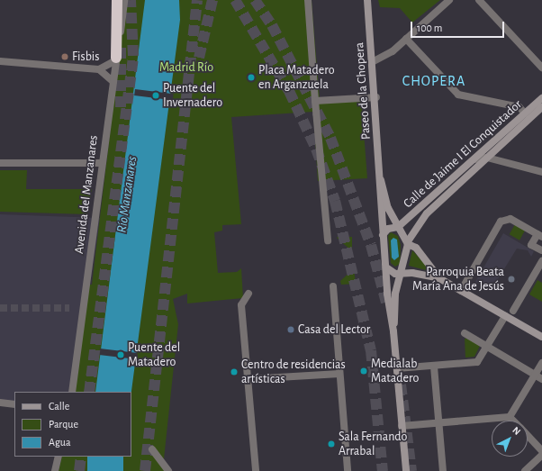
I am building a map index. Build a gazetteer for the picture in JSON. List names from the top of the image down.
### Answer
{
  "streets": {
    "street": ["Paseo de la Chopera", "Calle de Jaime I El Conquistador", "Avenida del Manzanares"]
  },
  "crossings": [
    ["Paseo de la Chopera", "Calle de Jaime I El Conquistador"]
  ],
  "districts": ["CHOPERA"],
  "water": ["Río Manzanares"],
  "parks": ["Madrid Río"],
  "places": [
    "Fisbis",
    "Placa Matadero en Arganzuela",
    "Puente del Invernadero",
    "Parroquia Beata María Ana de Jesús",
    "Casa del Lector",
    "Puente del Matadero",
    "Medialab Matadero",
    "Centro de residencias artísticas",
    "Sala Fernando Arrabal"
  ],
  "legend": ["Calle", "Parque", "Agua"],
  "scale_bar": "100 m",
  "north": "top right"
}
